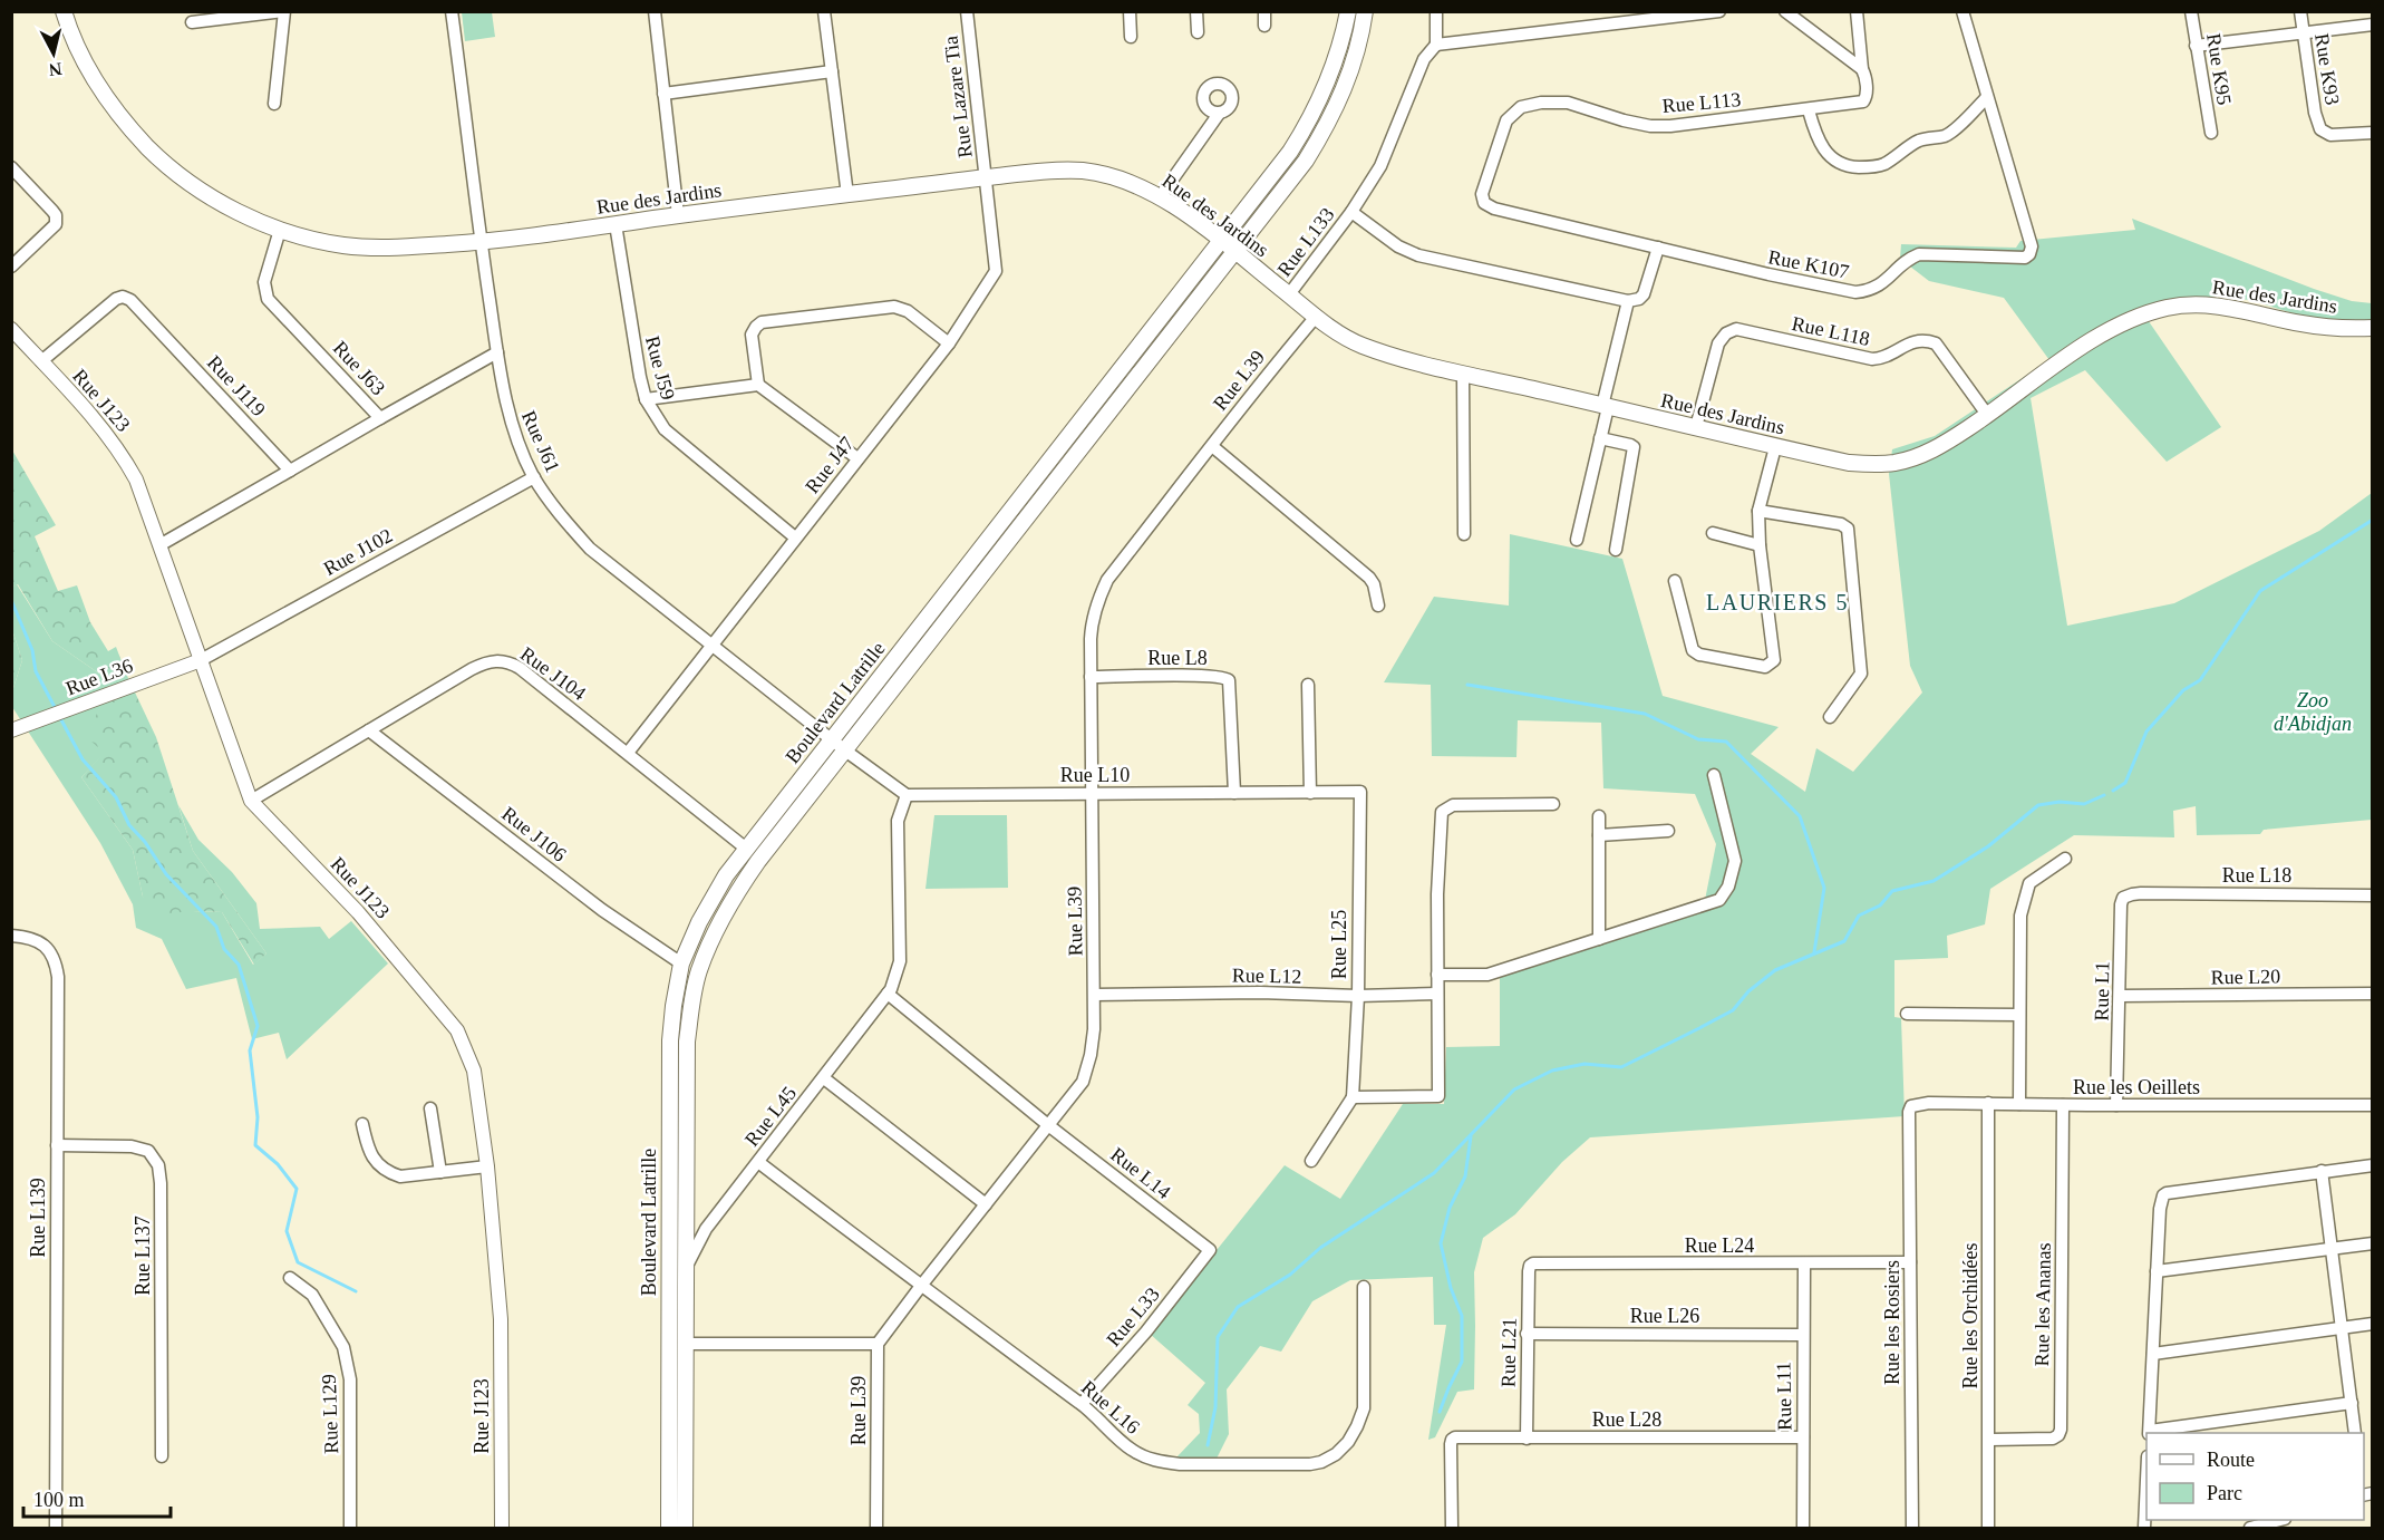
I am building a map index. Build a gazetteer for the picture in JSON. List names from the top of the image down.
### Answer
{
  "streets": {
    "main road": ["Rue des Jardins", "Boulevard Latrille"],
    "street": [
      "Rue K95",
      "Rue K93",
      "Rue Lazare Tia",
      "Rue L113",
      "Rue L133",
      "Rue K107",
      "Rue L118",
      "Rue J63",
      "Rue J59",
      "Rue L39",
      "Rue J119",
      "Rue J123",
      "Rue J61",
      "Rue J47",
      "Rue J102",
      "Rue L8",
      "Rue J104",
      "Rue L36",
      "Rue L10",
      "Rue J106",
      "Rue L18",
      "Rue L25",
      "Rue L12",
      "Rue L20",
      "Rue L1",
      "Rue les Oeillets",
      "Rue L45",
      "Rue L14",
      "Rue L139",
      "Rue L24",
      "Rue L137",
      "Rue les Ananas",
      "Rue L26",
      "Rue les Orchidées",
      "Rue L33",
      "Rue les Rosiers",
      "Rue L21",
      "Rue L11",
      "Rue L16",
      "Rue L129",
      "Rue L28"
    ]
  },
  "crossings": [
    ["Rue Lazare Tia", "Rue des Jardins"],
    ["Rue Lazare Tia", "Rue J47"],
    ["Rue L113", "Rue K107"],
    ["Rue des Jardins", "Rue L133"],
    ["Rue des Jardins", "Rue L118"],
    ["Rue des Jardins", "Rue J63"],
    ["Rue des Jardins", "Rue J59"],
    ["Rue des Jardins", "Rue L39"],
    ["Rue des Jardins", "Rue J61"],
    ["Rue des Jardins", "Rue J47"],
    ["Rue des Jardins", "Boulevard Latrille"],
    ["Rue J63", "Rue J61"],
    ["Rue J59", "Rue J47"],
    ["Rue L39", "Rue L8"],
    ["Rue L39", "Rue L10"],
    ["Rue L39", "Rue L12"],
    ["Rue L39", "Rue L14"],
    ["Rue L39", "Rue L16"],
    ["Rue J119", "Rue J123"],
    ["Rue J123", "Rue J102"],
    ["Rue J123", "Rue J104"],
    ["Rue J123", "Rue L36"],
    ["Rue J61", "Rue J47"],
    ["Rue J61", "Rue J102"],
    ["Rue J61", "Boulevard Latrille"],
    ["Rue J47", "Rue J104"],
    ["Rue J102", "Rue L36"],
    ["Rue L8", "Rue L10"],
    ["Rue J104", "Boulevard Latrille"],
    ["Rue J104", "Rue J106"],
    ["Boulevard Latrille", "Rue J106"],
    ["Boulevard Latrille", "Rue L45"],
    ["Rue L10", "Rue L25"],
    ["Rue L18", "Rue L1"],
    ["Rue L25", "Rue L12"],
    ["Rue L20", "Rue L1"],
    ["Rue L1", "Rue les Oeillets"],
    ["Rue les Oeillets", "Rue les Ananas"],
    ["Rue les Oeillets", "Rue les Orchidées"],
    ["Rue les Oeillets", "Rue les Rosiers"],
    ["Rue L45", "Rue L14"],
    ["Rue L45", "Rue L16"],
    ["Rue L14", "Rue L33"],
    ["Rue L139", "Rue L137"],
    ["Rue L24", "Rue les Rosiers"],
    ["Rue L24", "Rue L21"],
    ["Rue L24", "Rue L11"],
    ["Rue les Ananas", "Rue les Orchidées"],
    ["Rue L26", "Rue L21"],
    ["Rue L26", "Rue L11"],
    ["Rue L33", "Rue L16"],
    ["Rue L21", "Rue L28"],
    ["Rue L11", "Rue L28"]
  ],
  "districts": ["LAURIERS 5"],
  "parks": ["Zoo d'Abidjan"],
  "legend": ["Route", "Parc"],
  "scale_bar": "100 m",
  "north": "bottom"
}
